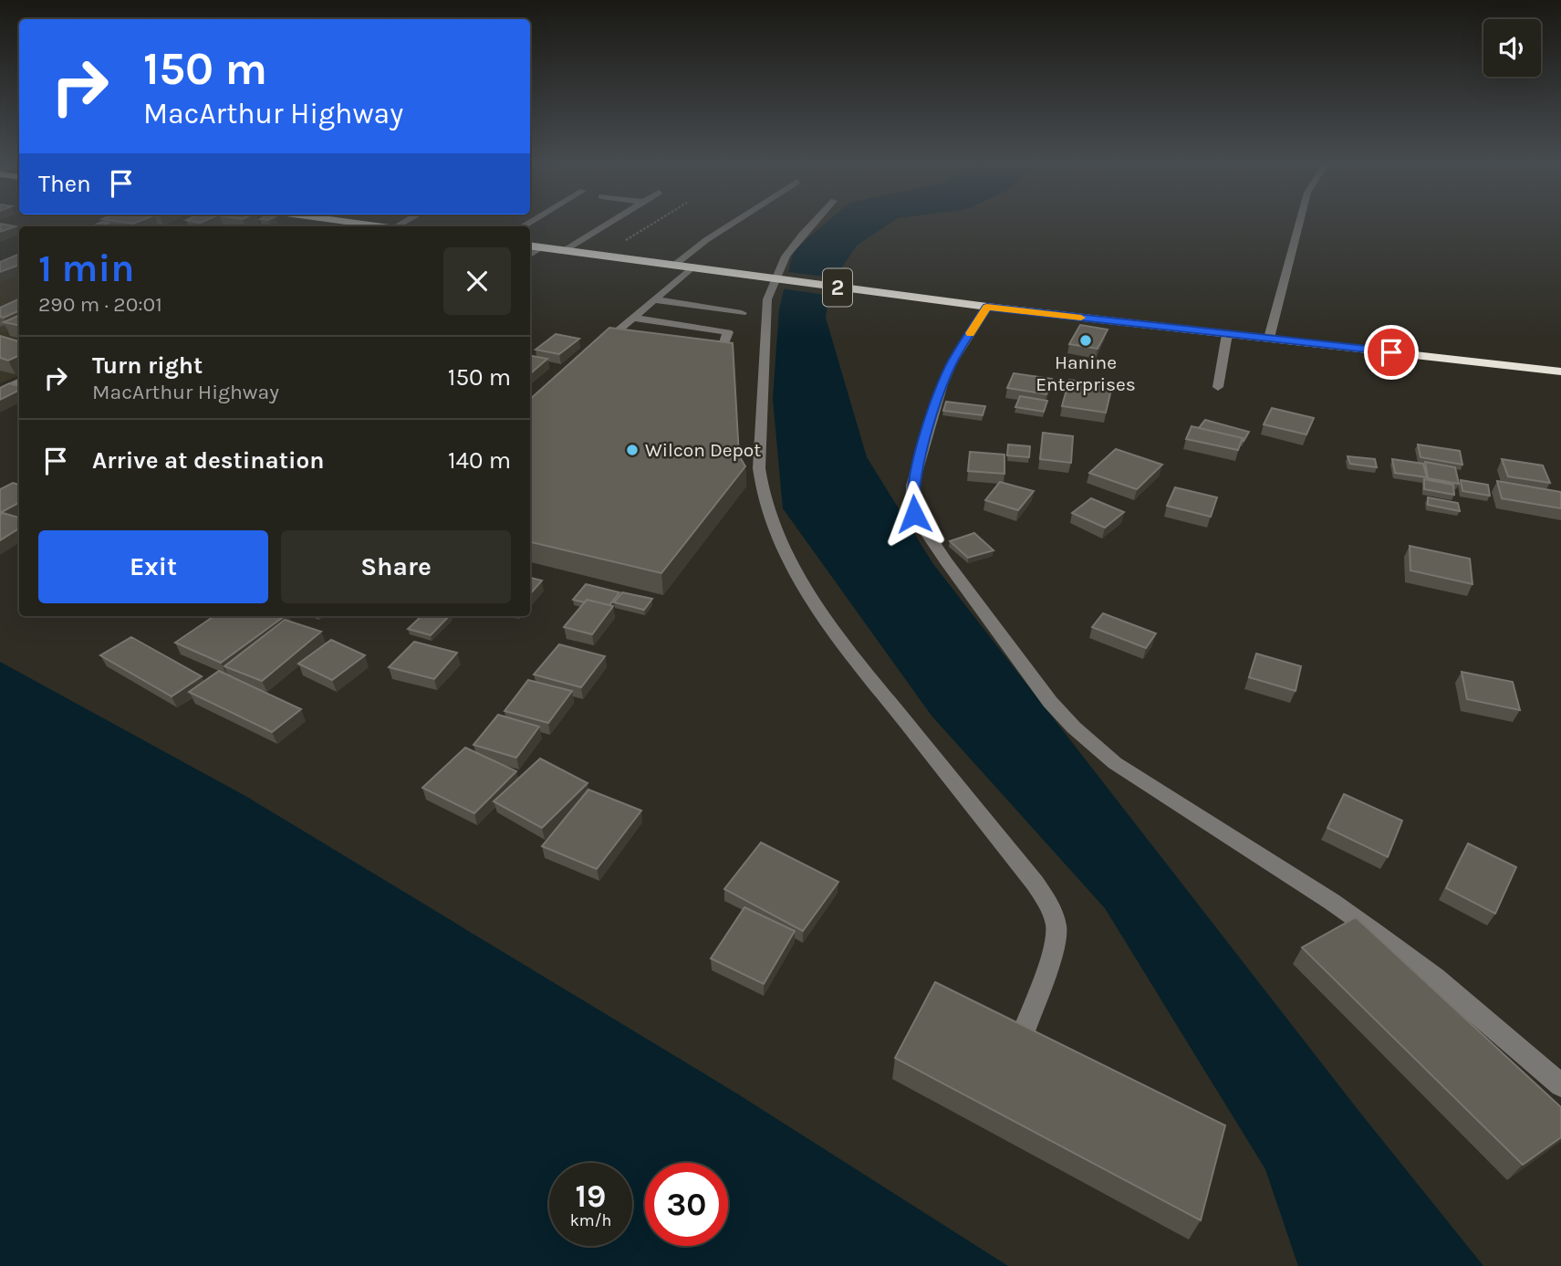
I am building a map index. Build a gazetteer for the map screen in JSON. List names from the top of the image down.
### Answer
{
  "streets": {
    "highway": ["2"]
  },
  "places": ["Hanine Enterprises", "Wilcon Depot"],
  "page": {
    "turn": ["150 m", "MacArthur Highway"],
    "then": "Then",
    "heading": ["1 min", "290 m · 20:01"],
    "list": [
      {
        "name": "Turn right",
        "note": "MacArthur Highway",
        "value": "150 m"
      },
      {
        "name": "Arrive at destination",
        "value": "140 m"
      }
    ],
    "buttons": ["Exit", "Share"],
    "speed": "19 km/h",
    "limit": "30"
  }
}
